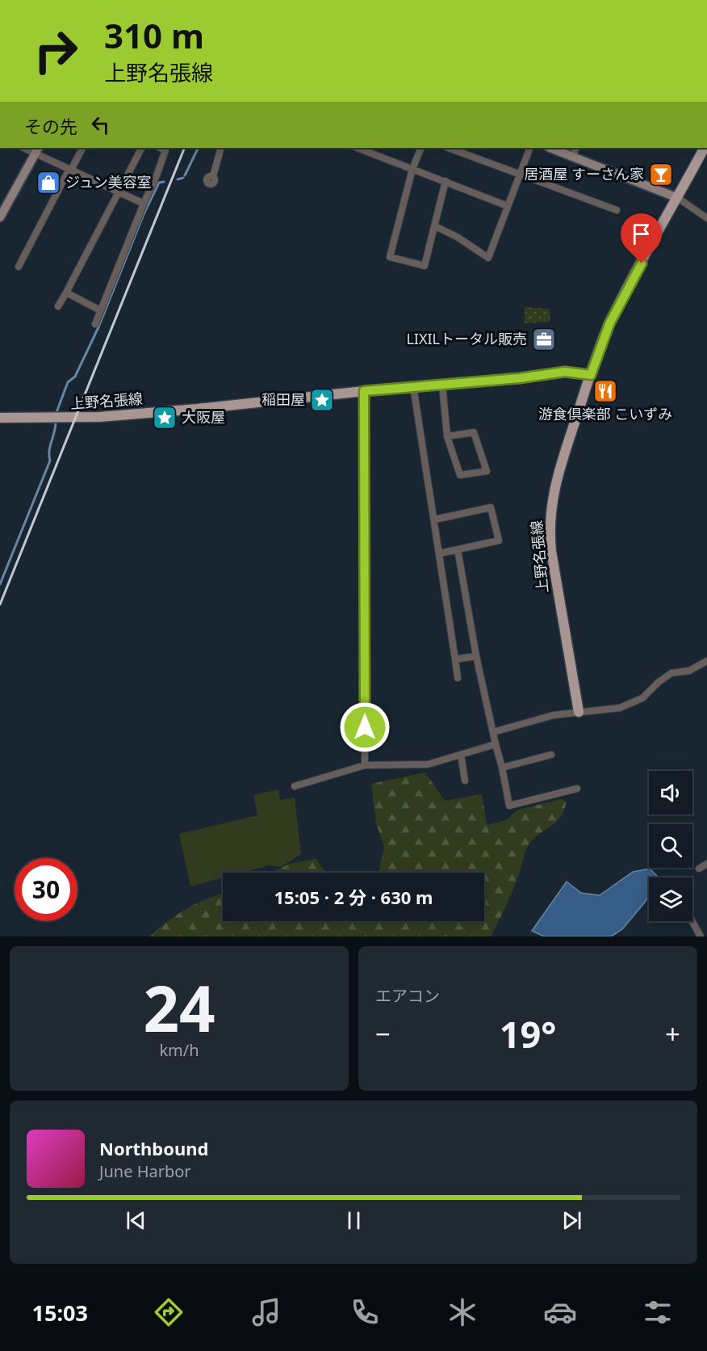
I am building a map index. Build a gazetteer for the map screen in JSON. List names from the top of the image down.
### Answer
{
  "streets": {
    "main road": ["上野名張線"]
  },
  "places": {
    "bar": ["居酒屋 すーさん家"],
    "shop": ["ジュン美容室"],
    "office": ["LIXILトータル販売"],
    "restaurant": ["游食倶楽部 こいずみ"],
    "place": ["稲田屋", "大阪屋"]
  },
  "page": {
    "turn": ["310 m", "上野名張線"],
    "then": "その先",
    "limit": "30",
    "trip": "15:05 · 2 分 · 630 m",
    "tile": [
      ["24", "km/h"],
      "エアコン"
    ],
    "heat": ["−", "19°", "+"],
    "song": ["Northbound", "June Harbor"],
    "tabs": "15:03"
  }
}
